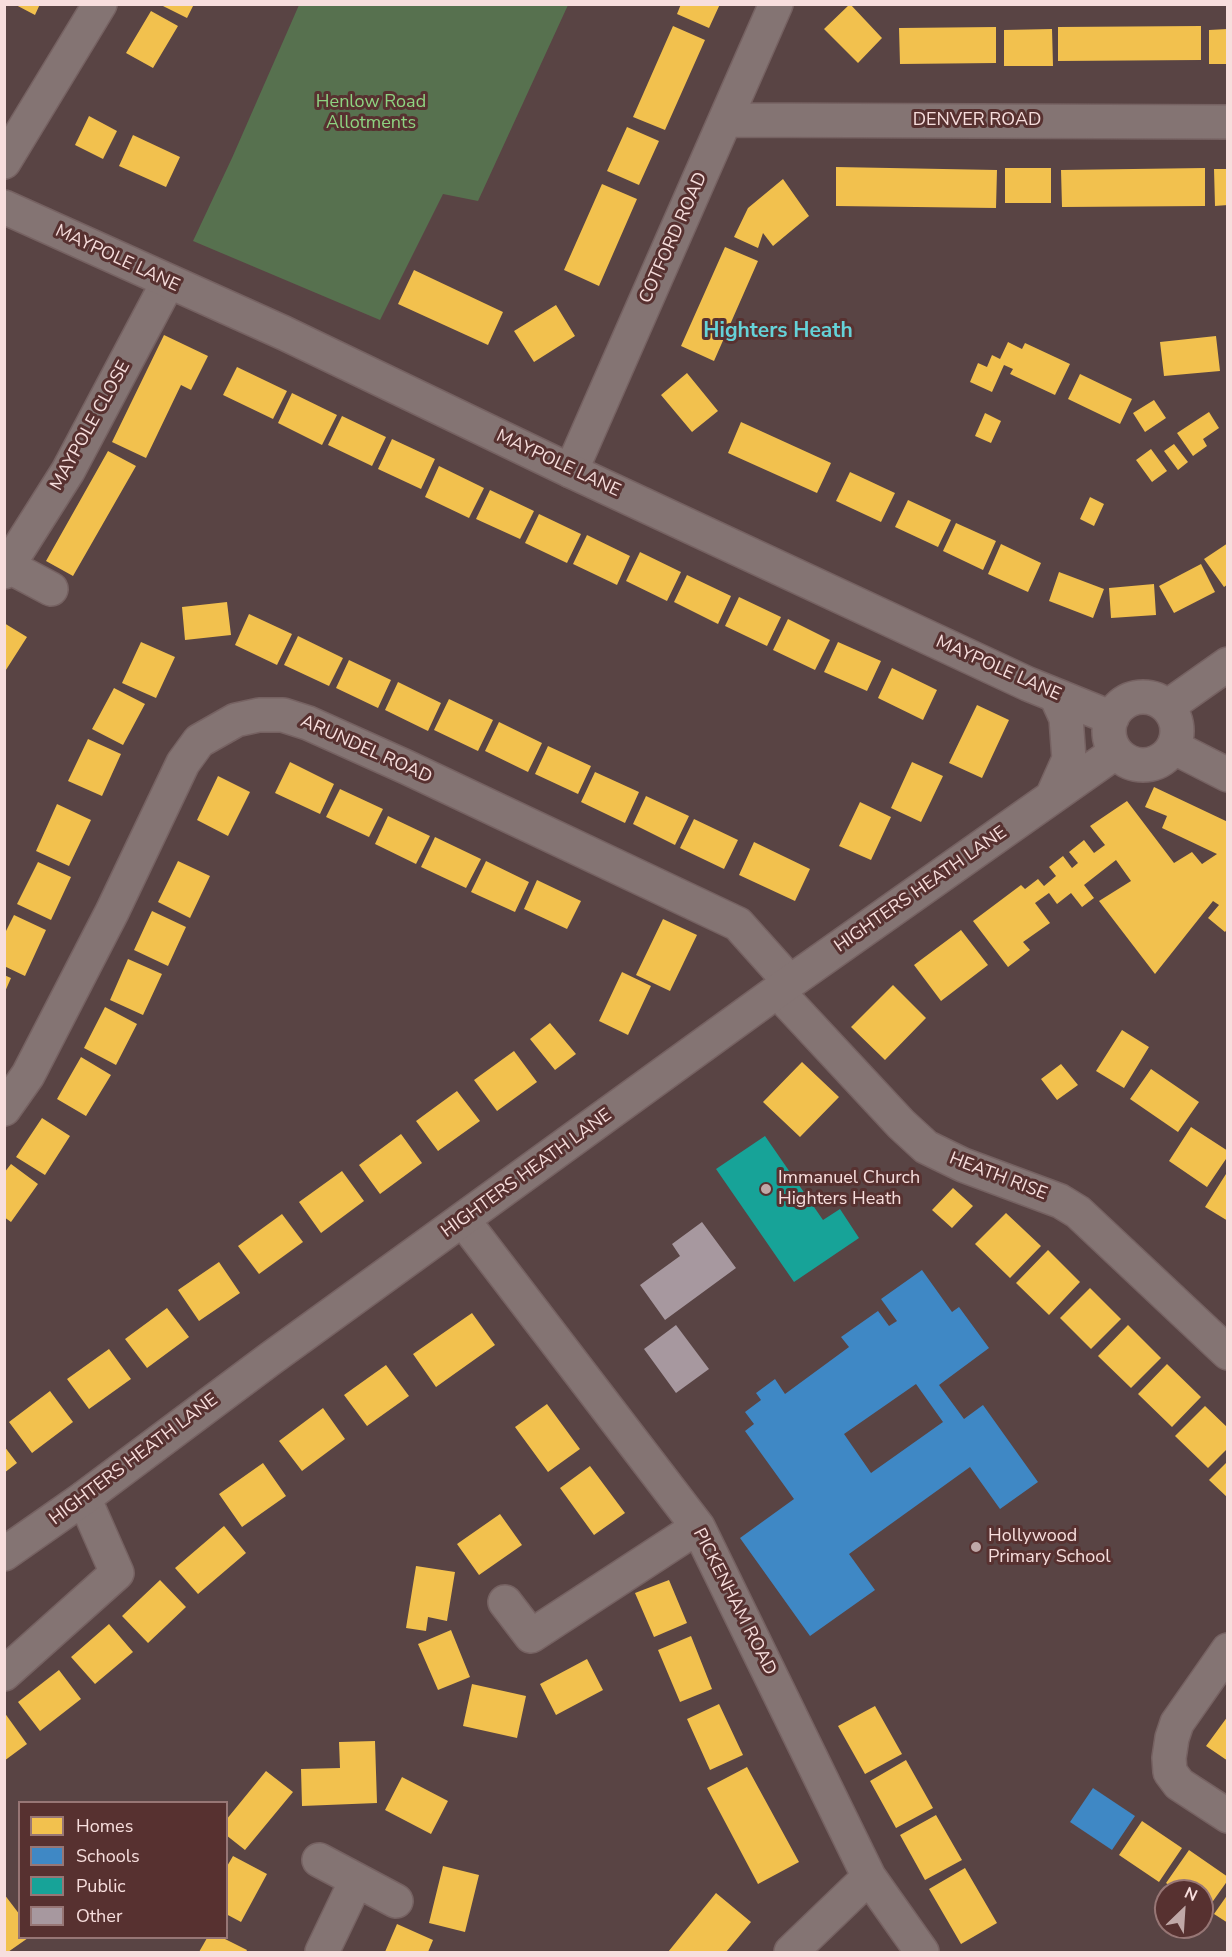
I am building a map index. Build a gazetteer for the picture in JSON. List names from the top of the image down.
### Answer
{
  "streets": {
    "street": [
      "DENVER ROAD",
      "COTFORD ROAD",
      "MAYPOLE LANE",
      "MAYPOLE CLOSE",
      "ARUNDEL ROAD",
      "HIGHTERS HEATH LANE",
      "HEATH RISE",
      "PICKENHAM ROAD"
    ]
  },
  "crossings": [
    ["DENVER ROAD", "COTFORD ROAD"],
    ["COTFORD ROAD", "MAYPOLE LANE"],
    ["MAYPOLE LANE", "MAYPOLE CLOSE"],
    ["MAYPOLE LANE", "HIGHTERS HEATH LANE"],
    ["ARUNDEL ROAD", "HIGHTERS HEATH LANE"],
    ["ARUNDEL ROAD", "HEATH RISE"],
    ["HIGHTERS HEATH LANE", "HEATH RISE"],
    ["HIGHTERS HEATH LANE", "PICKENHAM ROAD"]
  ],
  "districts": ["Highters Heath"],
  "parks": ["Henlow Road Allotments"],
  "places": ["Immanuel Church Highters Heath", "Hollywood Primary School"],
  "legend": [
    "Homes",
    "Schools",
    "Public",
    "Other"
  ],
  "north": "top right"
}
